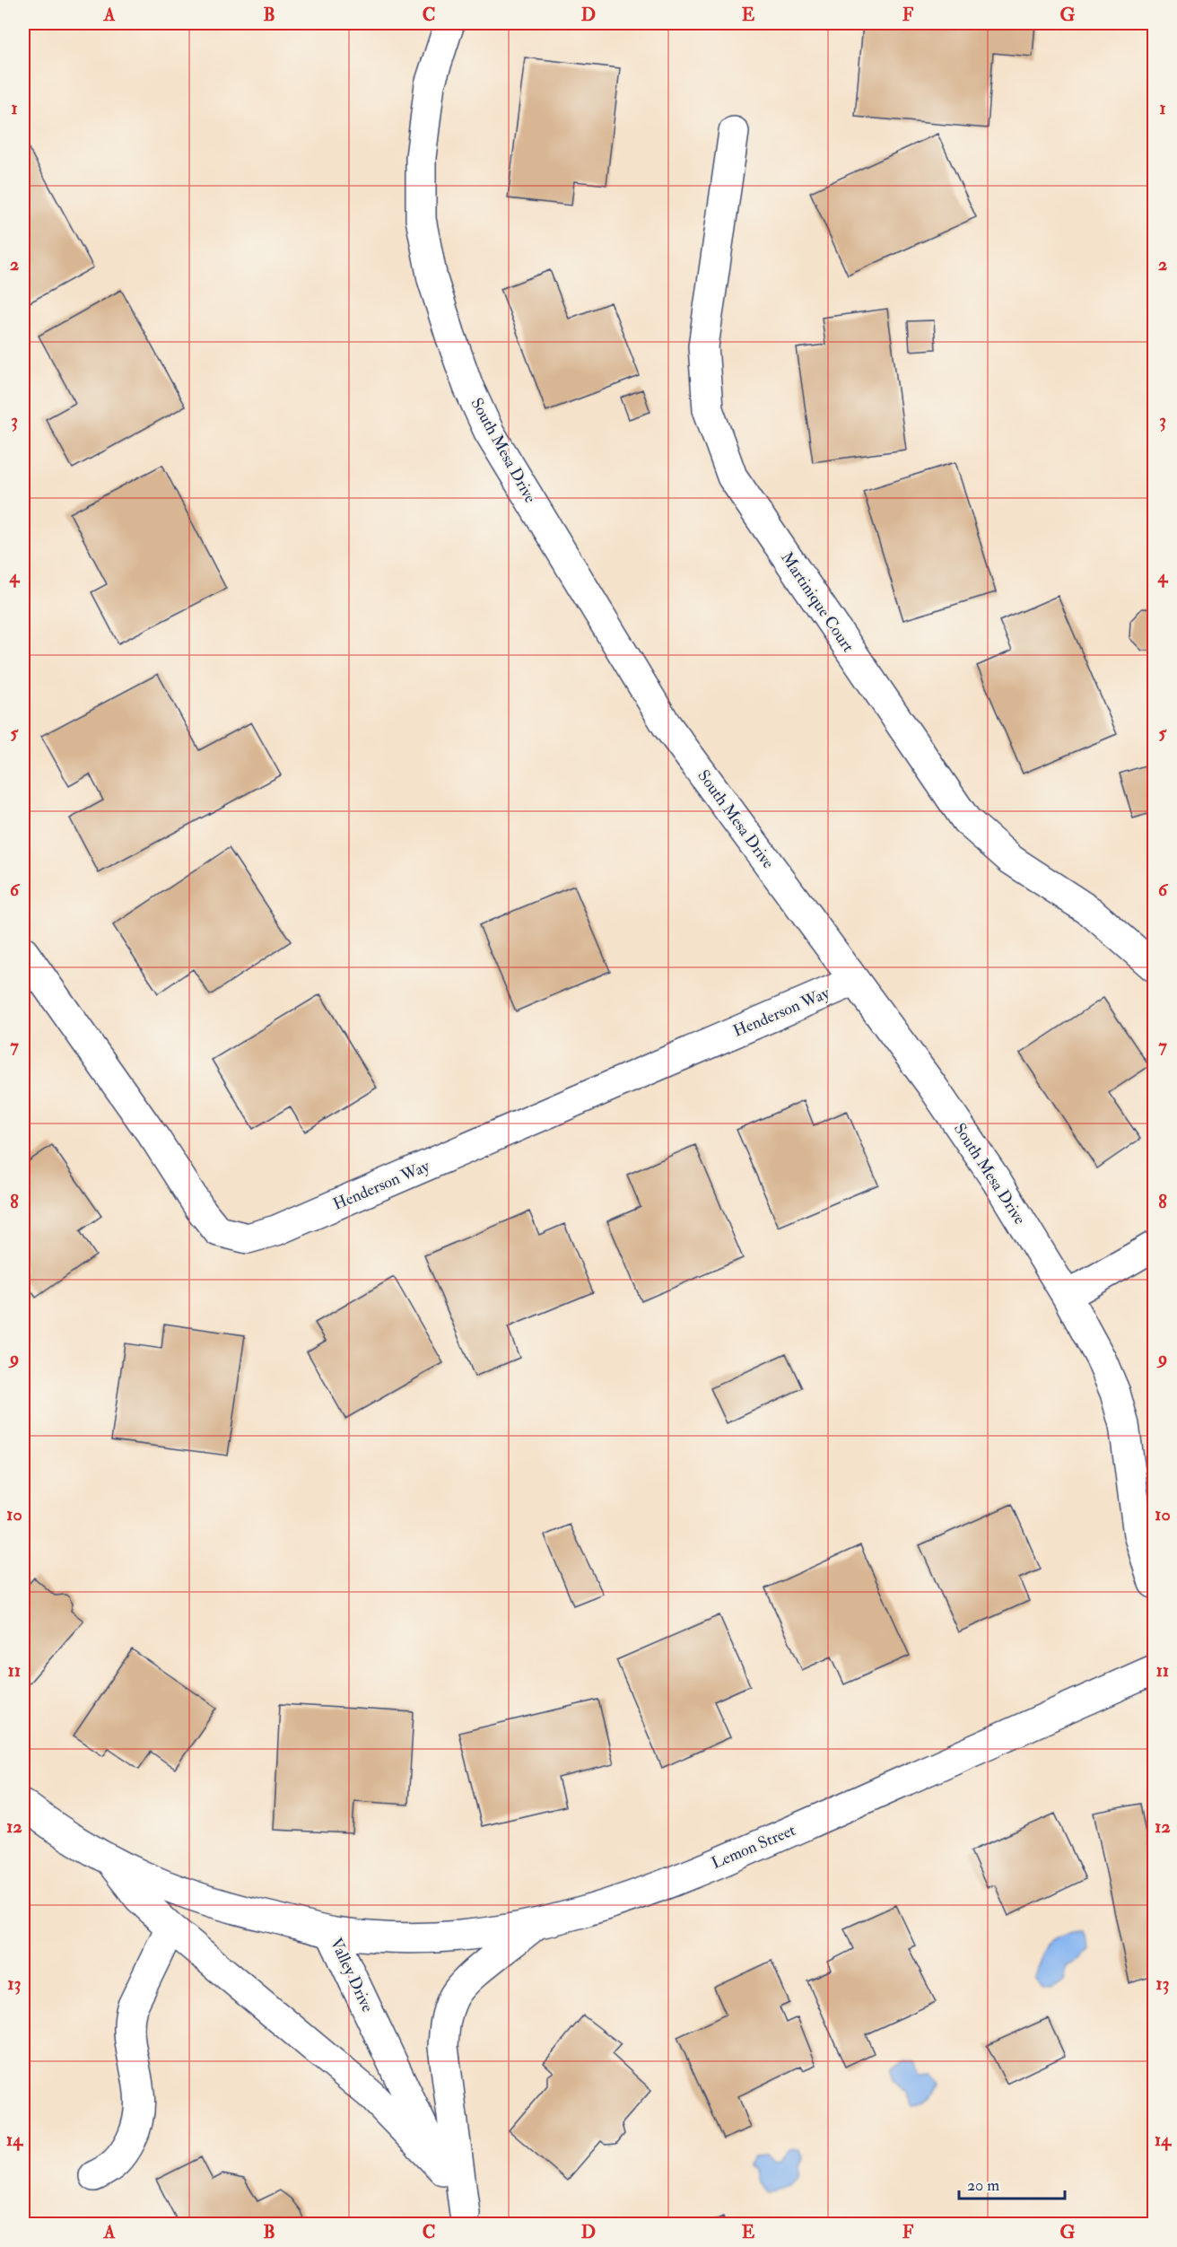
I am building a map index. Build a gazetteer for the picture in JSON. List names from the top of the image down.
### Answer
{
  "streets": {
    "street": [
      "South Mesa Drive",
      "Martinique Court",
      "Henderson Way",
      "Lemon Street",
      "Valley Drive"
    ]
  },
  "crossings": [
    ["South Mesa Drive", "Henderson Way"],
    ["Lemon Street", "Valley Drive"]
  ],
  "scale_bar": "20 m",
  "grid": {
    "columns": [
      "A",
      "B",
      "C",
      "D",
      "E",
      "F",
      "G"
    ],
    "rows": [
      "1",
      "2",
      "3",
      "4",
      "5",
      "6",
      "7",
      "8",
      "9",
      "10",
      "11",
      "12",
      "13",
      "14"
    ]
  }
}
